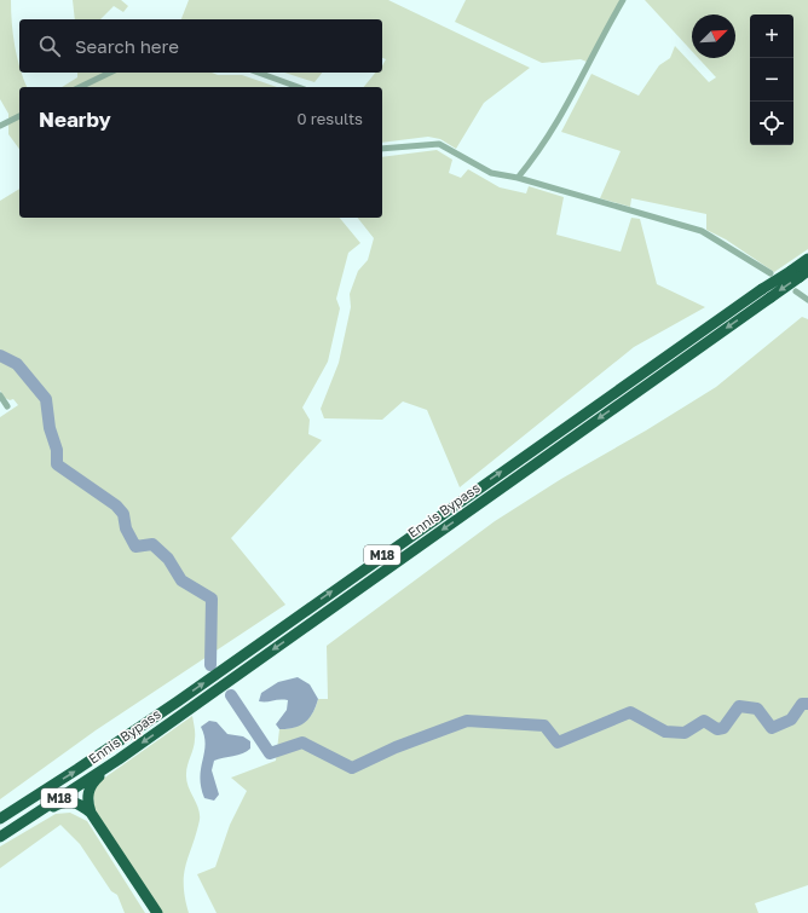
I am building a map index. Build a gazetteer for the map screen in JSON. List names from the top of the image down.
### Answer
{
  "streets": {
    "highway": ["Ennis Bypass", "M18"]
  },
  "north": "top right",
  "page": {
    "map_buttons": ["+", "−"],
    "search": "Search here",
    "heading": ["Nearby", "0 results"]
  }
}
